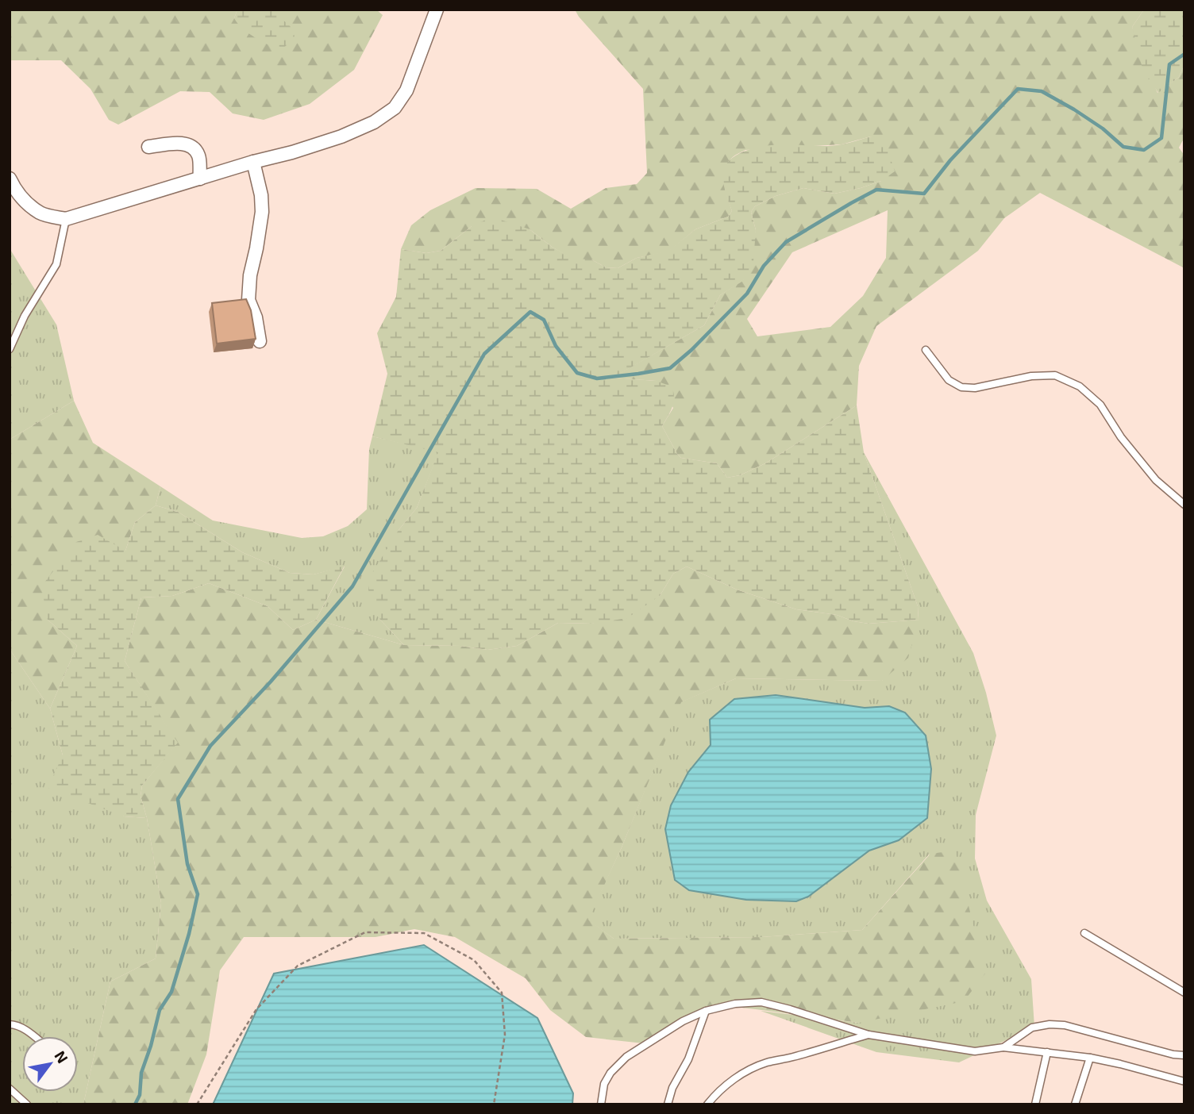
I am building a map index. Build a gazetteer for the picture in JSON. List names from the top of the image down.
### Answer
{
  "north": "top right"
}
